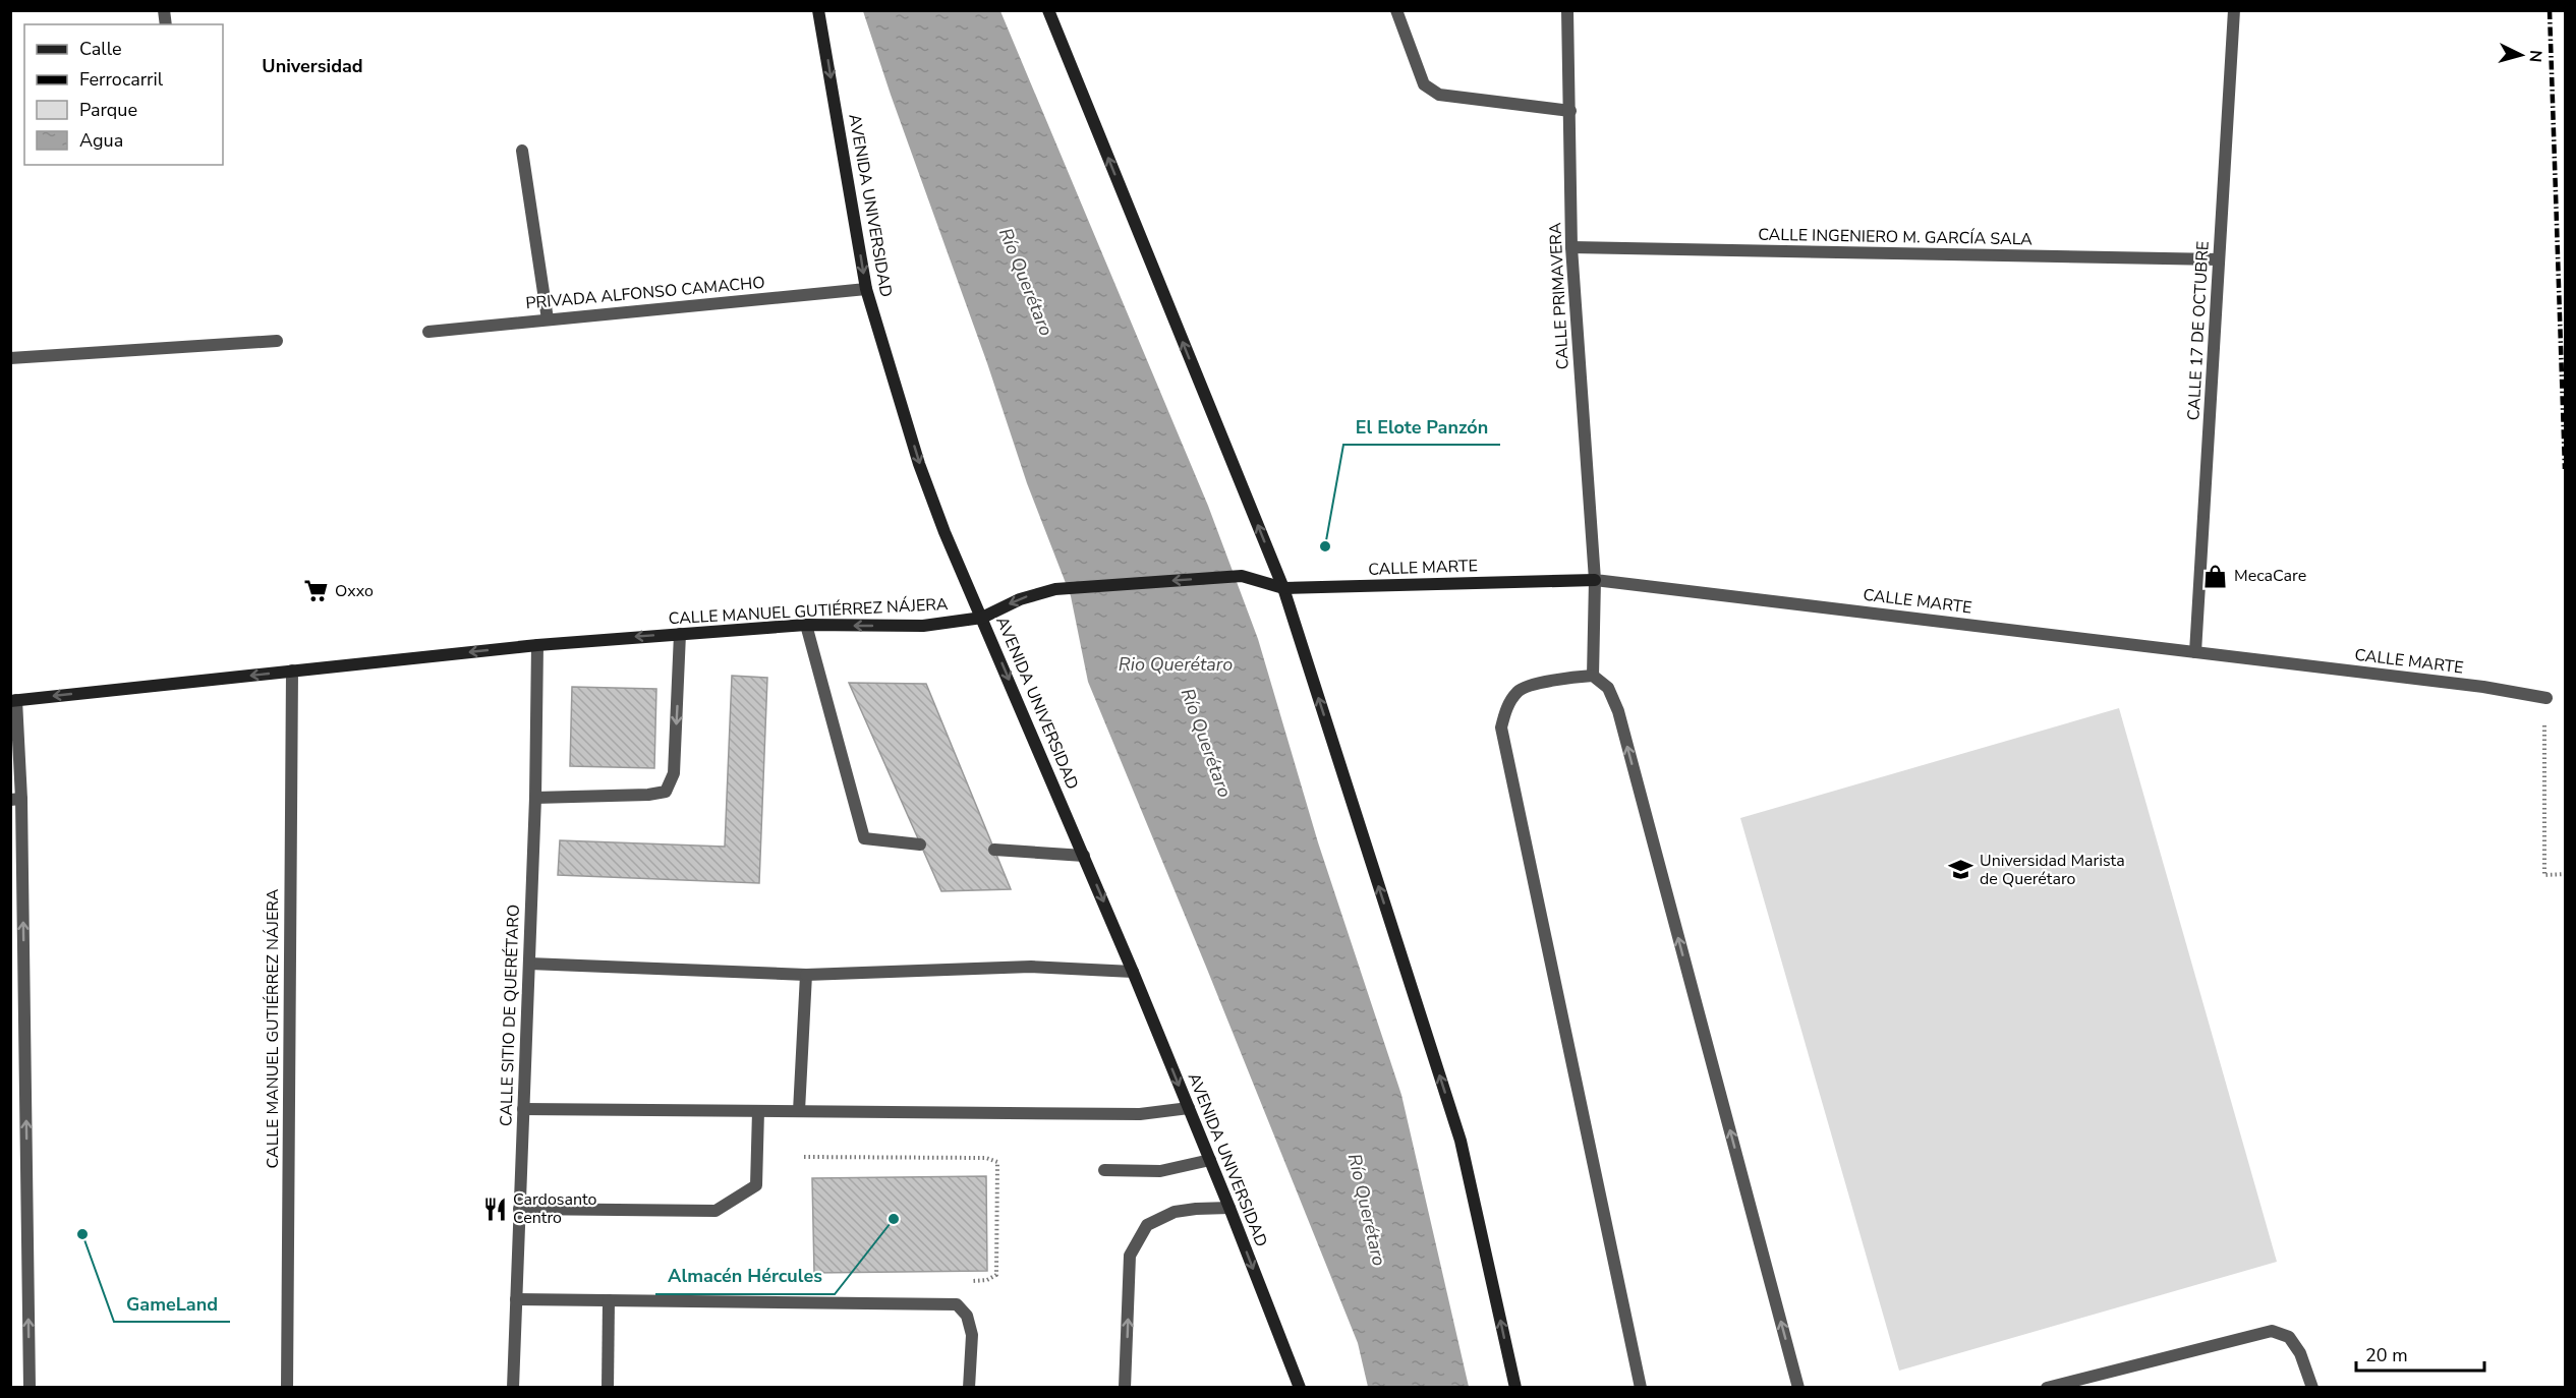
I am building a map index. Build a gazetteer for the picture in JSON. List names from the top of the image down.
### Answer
{
  "streets": {
    "main road": ["AVENIDA UNIVERSIDAD", "CALLE MARTE", "CALLE MANUEL GUTIÉRREZ NÁJERA"],
    "street": [
      "CALLE INGENIERO M. GARCÍA SALA",
      "PRIVADA ALFONSO CAMACHO",
      "CALLE PRIMAVERA",
      "CALLE 17 DE OCTUBRE",
      "CALLE SITIO DE QUERÉTARO"
    ]
  },
  "crossings": [
    ["AVENIDA UNIVERSIDAD", "PRIVADA ALFONSO CAMACHO"],
    ["AVENIDA UNIVERSIDAD", "CALLE MANUEL GUTIÉRREZ NÁJERA"],
    ["CALLE INGENIERO M. GARCÍA SALA", "CALLE PRIMAVERA"],
    ["CALLE INGENIERO M. GARCÍA SALA", "CALLE 17 DE OCTUBRE"],
    ["CALLE PRIMAVERA", "CALLE MARTE"],
    ["CALLE 17 DE OCTUBRE", "CALLE MARTE"],
    ["CALLE MARTE", "CALLE MANUEL GUTIÉRREZ NÁJERA"],
    ["CALLE MANUEL GUTIÉRREZ NÁJERA", "CALLE SITIO DE QUERÉTARO"]
  ],
  "one_way": ["AVENIDA UNIVERSIDAD", "CALLE MANUEL GUTIÉRREZ NÁJERA"],
  "districts": ["Universidad"],
  "water": ["Río Querétaro", "Rio Querétaro"],
  "places": {
    "other": ["El Elote Panzón", "Almacén Hércules", "GameLand"],
    "shop": ["MecaCare"],
    "supermarket": ["Oxxo"],
    "school or university": ["Universidad Marista de Querétaro"],
    "restaurant": ["Cardosanto Centro"]
  },
  "legend": [
    "Calle",
    "Ferrocarril",
    "Parque",
    "Agua"
  ],
  "scale_bar": "20 m",
  "north": "right"
}
